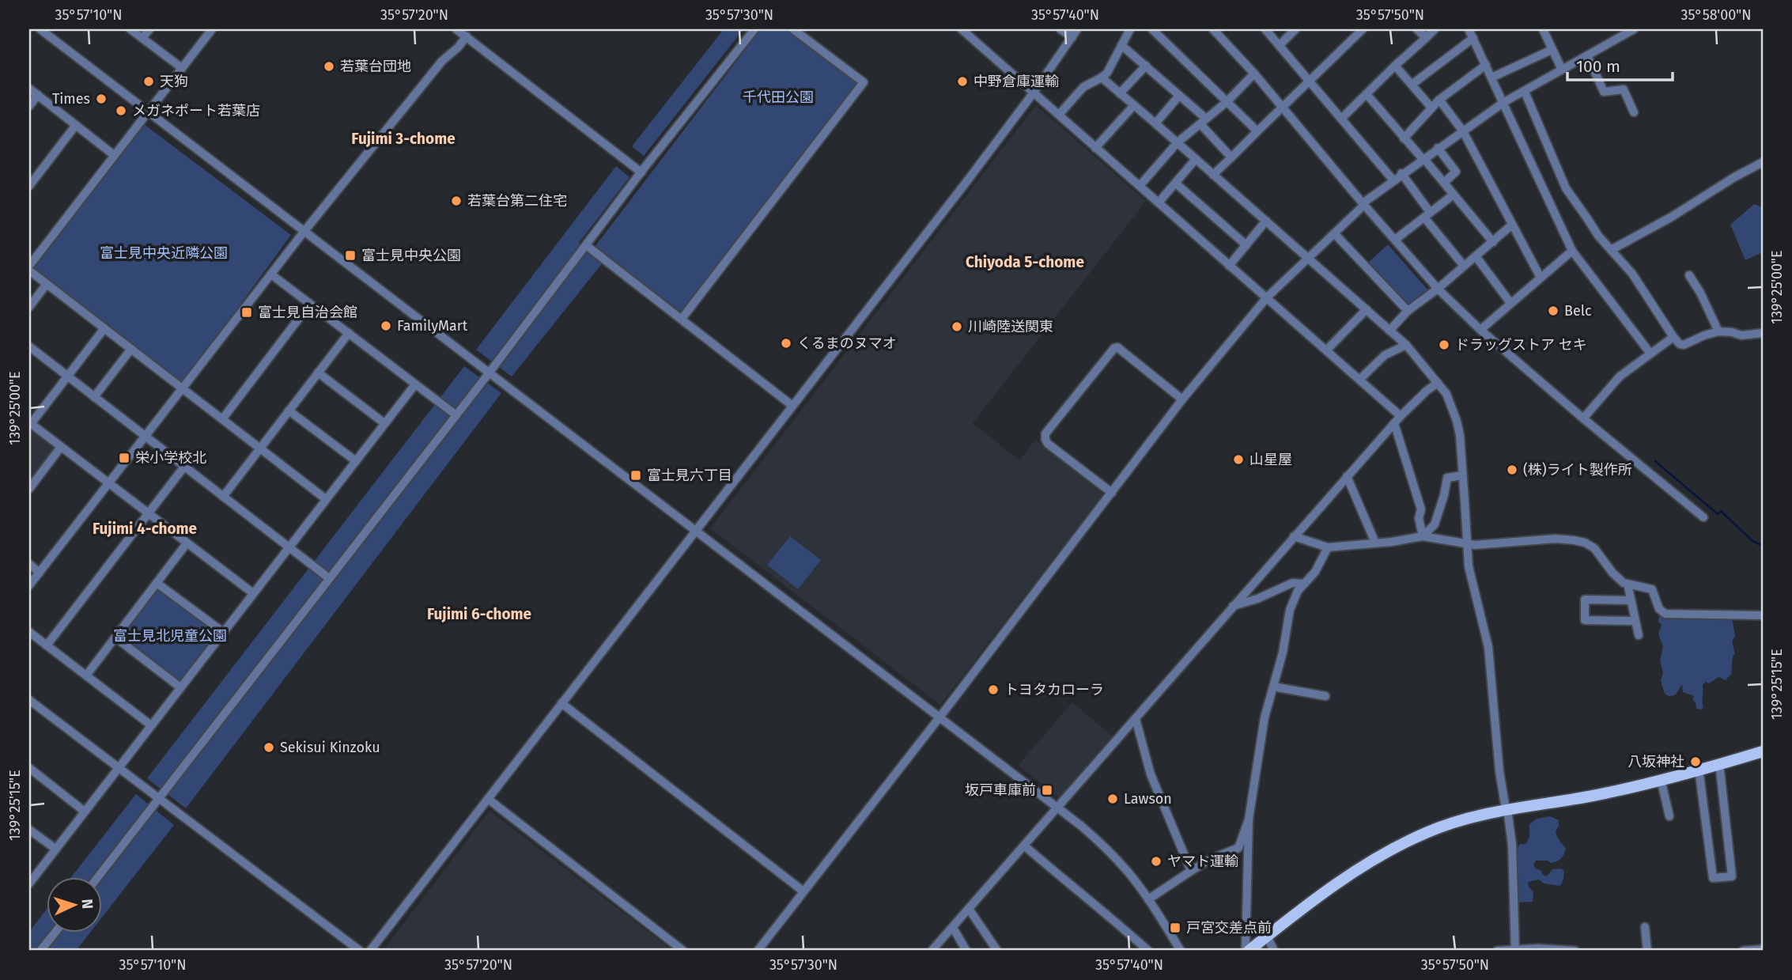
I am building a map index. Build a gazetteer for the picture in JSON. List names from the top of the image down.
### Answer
{
  "districts": [
    "Fujimi 3-chome",
    "Chiyoda 5-chome",
    "Fujimi 4-chome",
    "Fujimi 6-chome"
  ],
  "parks": ["千代田公園", "富士見中央近隣公園", "富士見北児童公園"],
  "places": {
    "other": [
      "若葉台団地",
      "天狗",
      "中野倉庫運輸",
      "Times",
      "メガネポート若葉店",
      "若葉台第二住宅",
      "Belc",
      "FamilyMart",
      "川崎陸送関東",
      "くるまのヌマオ",
      "ドラッグストア セキ",
      "山星屋",
      "(株)ライト製作所",
      "トヨタカローラ",
      "Sekisui Kinzoku",
      "八坂神社",
      "Lawson",
      "ヤマト運輸"
    ],
    "transit": [
      "富士見中央公園",
      "富士見自治会館",
      "栄小学校北",
      "富士見六丁目",
      "坂戸車庫前",
      "戸宮交差点前"
    ]
  },
  "scale_bar": "100 m",
  "north": "right",
  "coordinates": [
    "35°57'10\"N",
    "35°57'20\"N",
    "35°57'30\"N",
    "35°57'40\"N",
    "35°57'50\"N",
    "35°58'00\"N",
    "139°25'00\"E",
    "139°25'15\"E"
  ]
}
